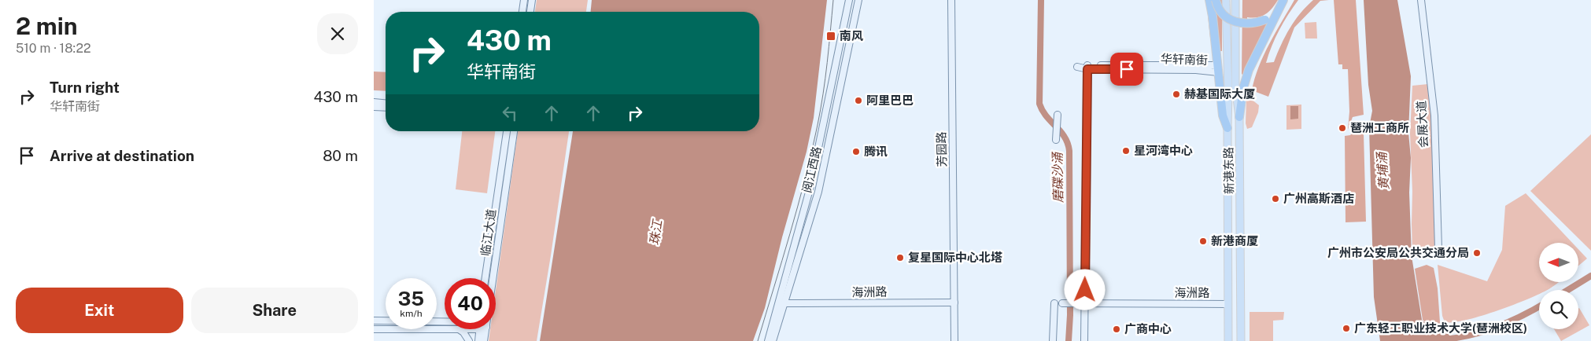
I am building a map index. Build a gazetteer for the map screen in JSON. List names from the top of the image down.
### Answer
{
  "streets": {
    "main road": [
      "华轩南街",
      "会展大道",
      "芳园路",
      "阅江西路",
      "新港东路",
      "临江大道",
      "海洲路"
    ]
  },
  "crossings": [
    ["华轩南街", "海洲路"],
    ["芳园路", "海洲路"],
    ["阅江西路", "海洲路"],
    ["新港东路", "海洲路"]
  ],
  "water": ["黄埔涌", "磨碟沙涌", "珠江"],
  "places": {
    "transit": ["南风"],
    "other": [
      "赫基国际大厦",
      "阿里巴巴",
      "琶洲工商所",
      "星河湾中心",
      "腾讯",
      "广州高斯酒店",
      "新港商厦",
      "广州市公安局公共交通分局",
      "复星国际中心北塔",
      "广东轻工职业技术大学(琶洲校区)",
      "广商中心"
    ]
  },
  "north": "left",
  "page": {
    "heading": ["2 min", "510 m · 18:22"],
    "turn": ["430 m", "华轩南街"],
    "list": [
      {
        "name": "Turn right",
        "note": "华轩南街",
        "value": "430 m"
      },
      {
        "name": "Arrive at destination",
        "value": "80 m"
      }
    ],
    "speed": "35 km/h",
    "limit": "40",
    "buttons": ["Exit", "Share"]
  }
}
